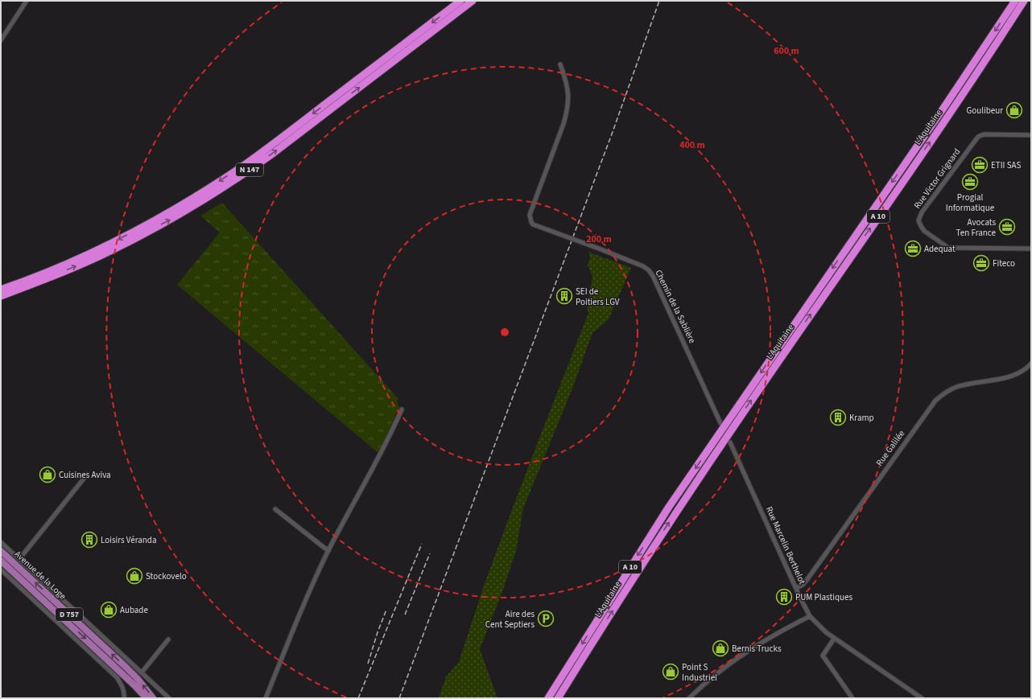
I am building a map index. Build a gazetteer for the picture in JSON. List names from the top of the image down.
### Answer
{
  "streets": {
    "highway": ["L'Aquitaine", "N 147", "A 10"],
    "main road": ["Avenue de la Loge", "D 757"],
    "street": [
      "Rue Victor Grignard",
      "Chemin de la Sablière",
      "Rue Galilée",
      "Rue Marcelin Berthelot"
    ]
  },
  "crossings": [
    ["Rue Galilée", "Rue Marcelin Berthelot"],
    ["Avenue de la Loge", "D 757"]
  ],
  "places": {
    "shop": [
      "Goulibeur",
      "Cuisines Aviva",
      "Stockovelo",
      "Aubade",
      "Bernis Trucks",
      "Point S Industriel"
    ],
    "office": [
      "ETII SAS",
      "Progial Informatique",
      "Avocats Ten France",
      "Adequat",
      "Fiteco"
    ],
    "building": [
      "SEI de Poitiers LGV",
      "Kramp",
      "Loisirs Véranda",
      "PUM Plastiques"
    ],
    "parking": ["Aire des Cent Septiers"]
  },
  "rings": ["600 m", "400 m", "200 m"]
}
